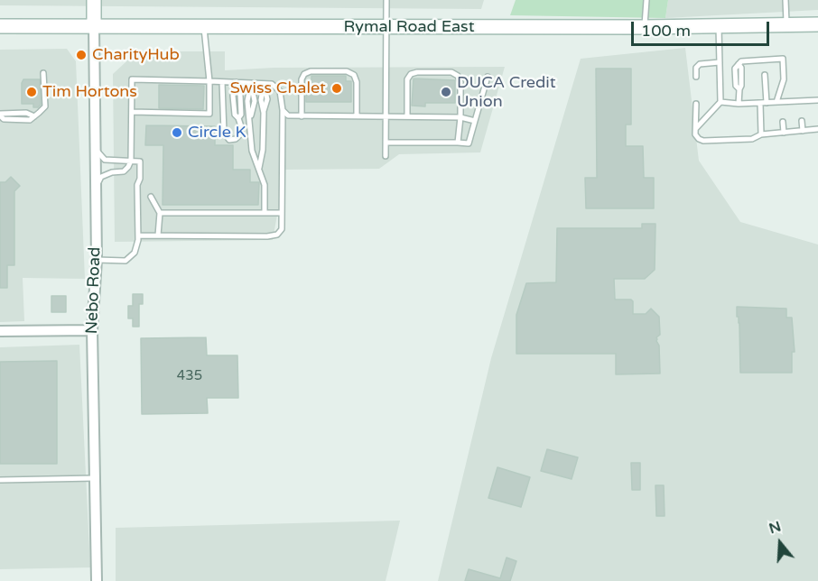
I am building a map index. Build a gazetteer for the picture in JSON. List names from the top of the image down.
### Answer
{
  "streets": {
    "main road": ["Rymal Road East", "Nebo Road"]
  },
  "crossings": [
    ["Rymal Road East", "Nebo Road"]
  ],
  "places": [
    "CharityHub",
    "Swiss Chalet",
    "Tim Hortons",
    "DUCA Credit Union",
    "Circle K"
  ],
  "house_numbers": ["435"],
  "scale_bar": "100 m",
  "north": "top"
}
